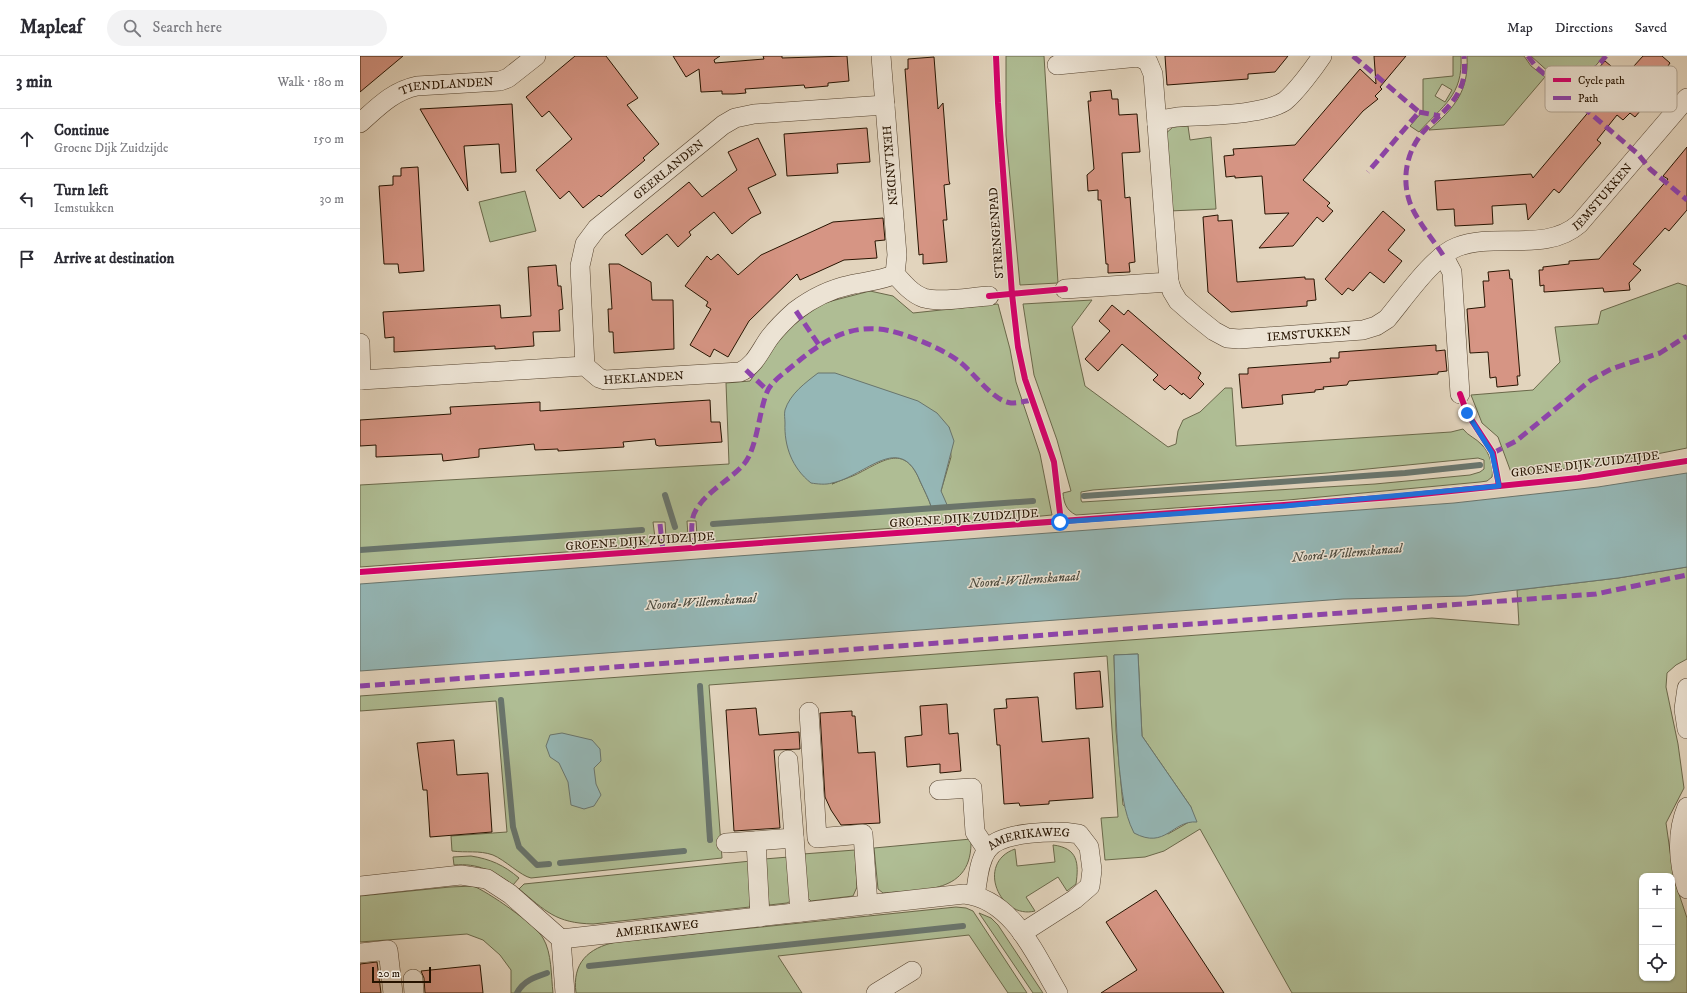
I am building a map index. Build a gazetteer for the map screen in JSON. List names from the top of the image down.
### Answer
{
  "streets": {
    "street": [
      "TIENDLANDEN",
      "HEKLANDEN",
      "GEERLANDEN",
      "IEMSTUKKEN",
      "AMERIKAWEG"
    ],
    "cycle path": ["STRENGENPAD", "GROENE DIJK ZUIDZIJDE"]
  },
  "crossings": [
    ["HEKLANDEN", "GEERLANDEN"]
  ],
  "water": ["Noord-Willemskanaal"],
  "legend": ["Cycle path", "Path"],
  "scale_bar": "20 m",
  "page": {
    "header": "Mapleaf",
    "search": "Search here",
    "nav": ["Map", "Directions", "Saved"],
    "heading": ["3 min", "Walk · 180 m"],
    "list": [
      ["Continue", "Groene Dijk Zuidzijde", "150 m"],
      ["Turn left", "Iemstukken", "30 m"],
      "Arrive at destination"
    ],
    "map_buttons": ["+", "−"],
    "scale": "20 m"
  }
}
